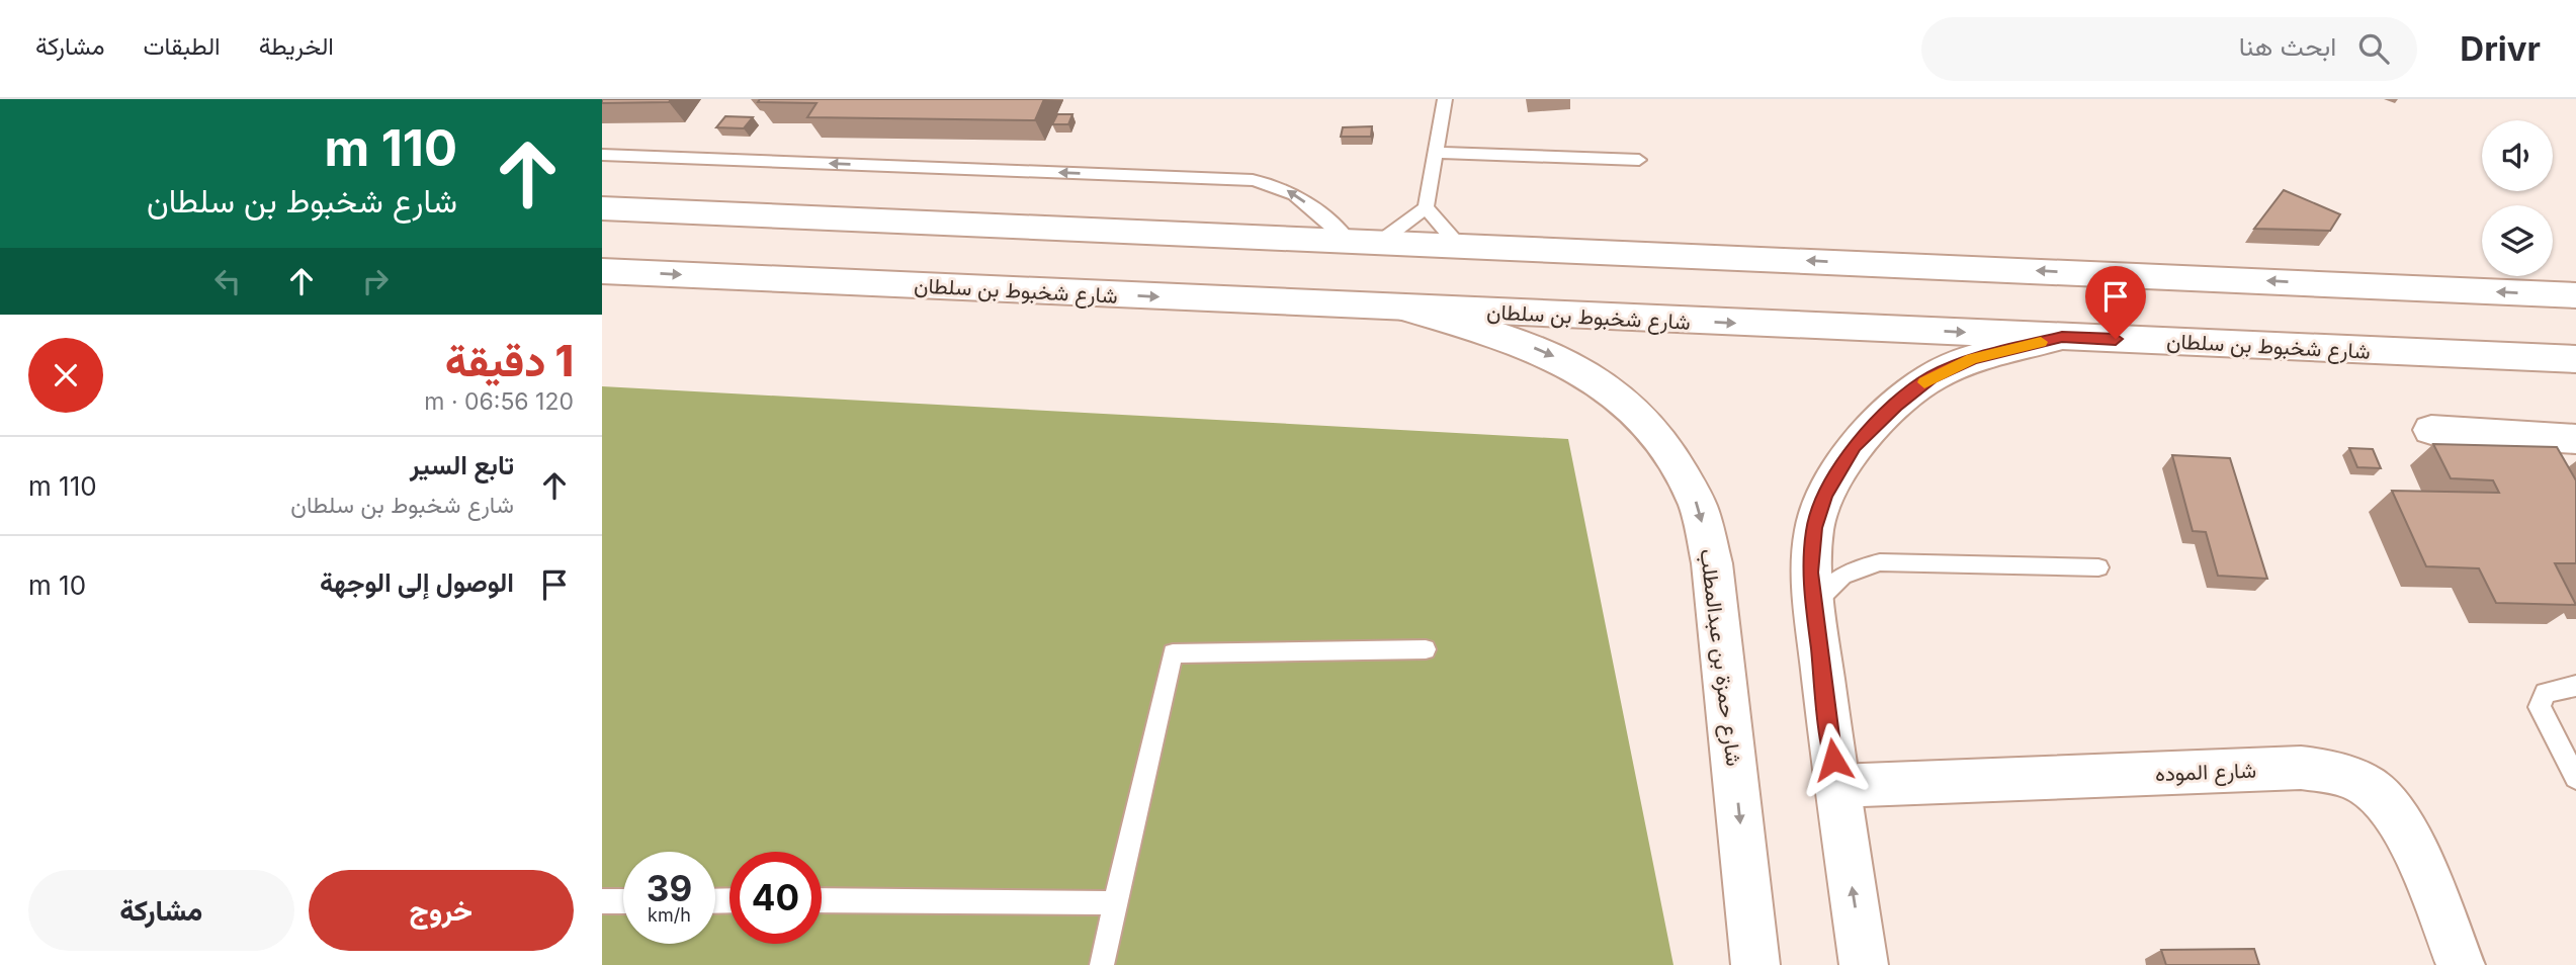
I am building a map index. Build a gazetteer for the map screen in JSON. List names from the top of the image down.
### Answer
{
  "streets": {
    "main road": ["شارع شخبوط بن سلطان", "شارع حمزة بن عبدالمطلب", "شارع الموده"]
  },
  "crossings": [
    ["شارع شخبوط بن سلطان", "شارع حمزة بن عبدالمطلب"]
  ],
  "page": {
    "header": "Drivr",
    "search": "ابحث هنا",
    "nav": ["الخريطة", "الطبقات", "مشاركة"],
    "turn": ["110 m", "شارع شخبوط بن سلطان"],
    "heading": ["1 دقيقة", "120 m · 06:56"],
    "list": [
      {
        "name": "تابع السير",
        "note": "شارع شخبوط بن سلطان",
        "value": "110 m"
      },
      {
        "name": "الوصول إلى الوجهة",
        "value": "10 m"
      }
    ],
    "speed": "39 km/h",
    "limit": "40",
    "buttons": ["خروج", "مشاركة"]
  }
}
